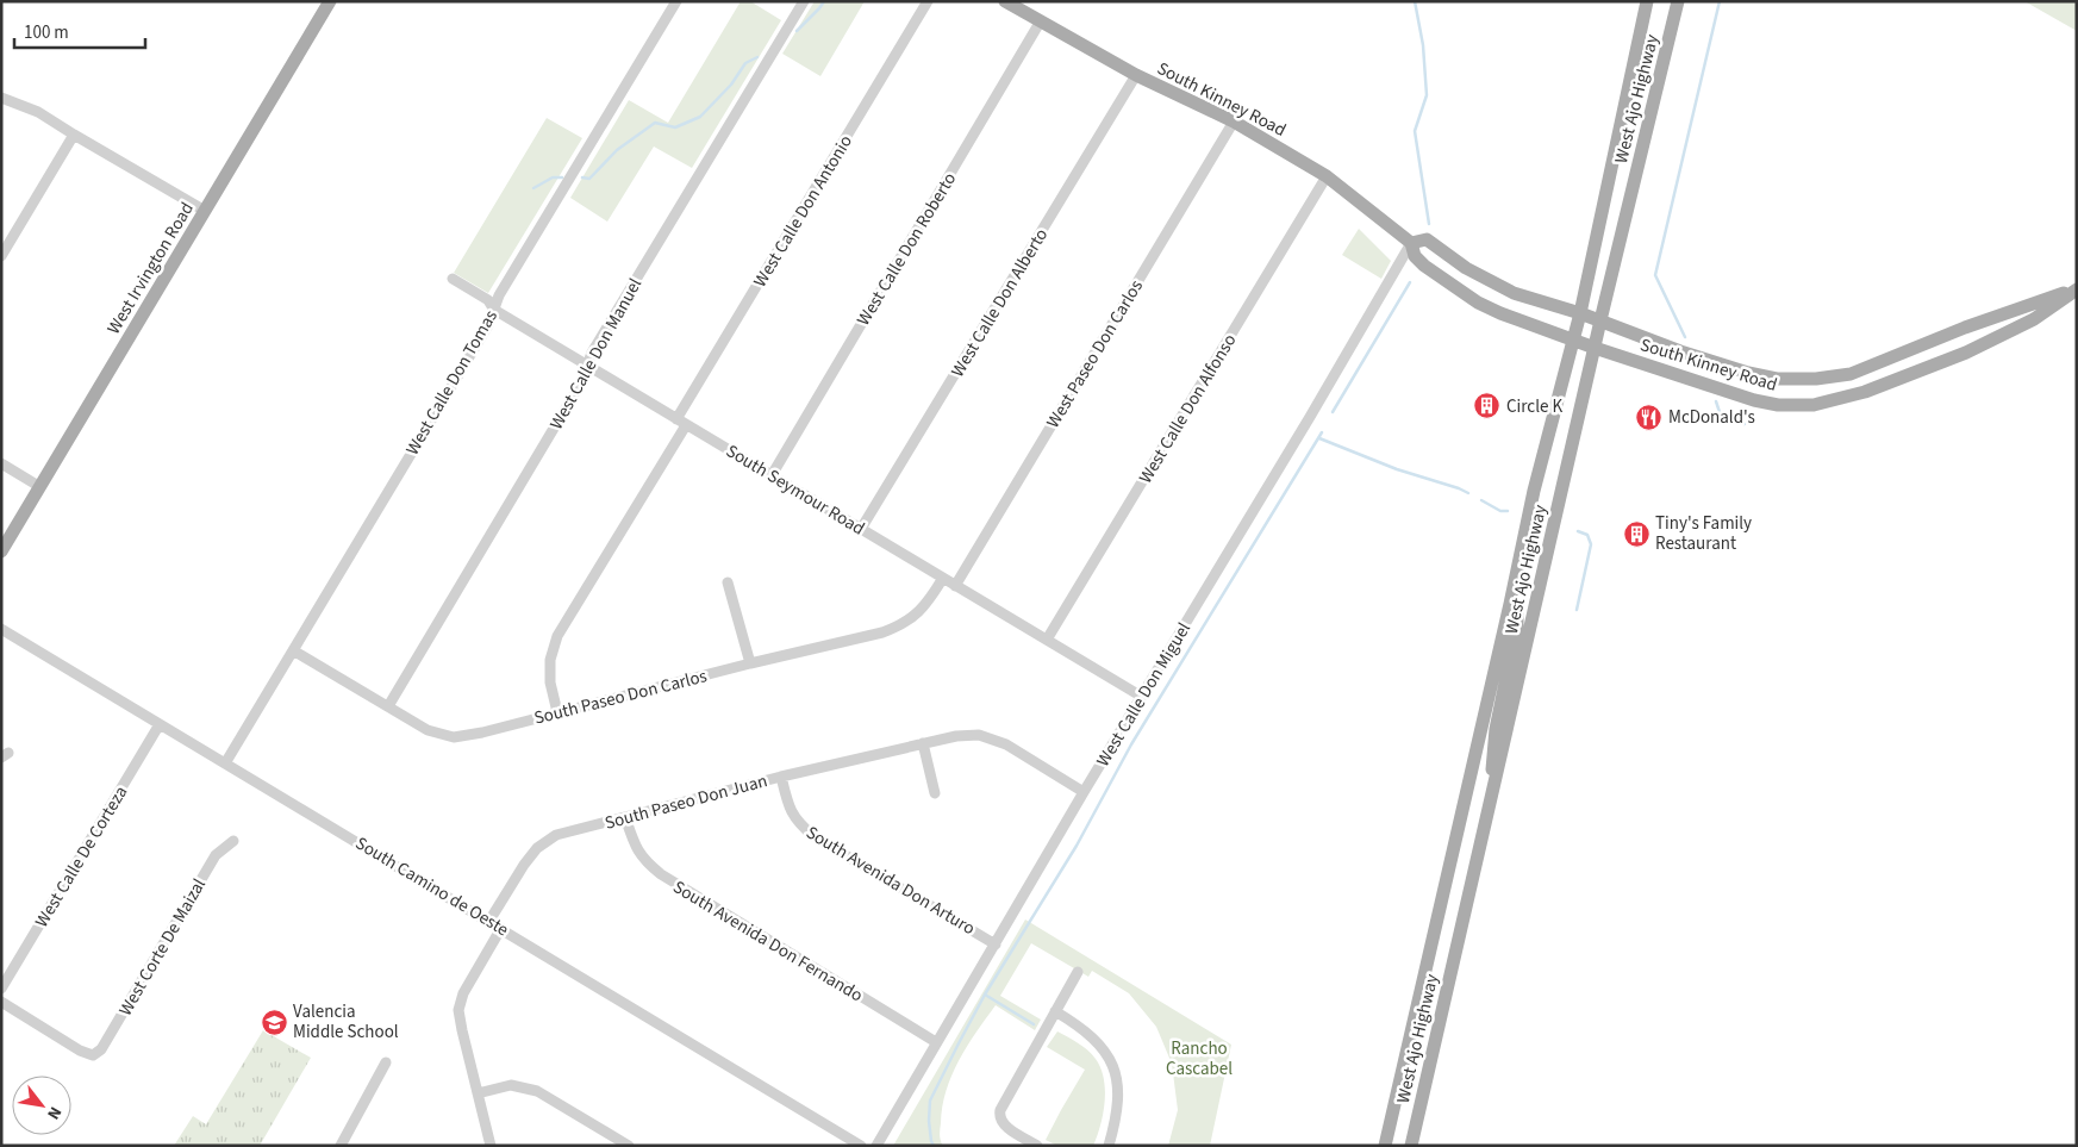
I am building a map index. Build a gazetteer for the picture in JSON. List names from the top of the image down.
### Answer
{
  "streets": {
    "main road": ["South Kinney Road", "West Ajo Highway", "West Irvington Road"],
    "street": [
      "West Calle Don Antonio",
      "West Calle Don Roberto",
      "West Calle Don Alberto",
      "West Calle Don Manuel",
      "West Paseo Don Carlos",
      "West Calle Don Tomas",
      "West Calle Don Alfonso",
      "South Seymour Road",
      "West Calle Don Miguel",
      "South Paseo Don Carlos",
      "South Paseo Don Juan",
      "West Calle De Corteza",
      "South Avenida Don Arturo",
      "South Camino de Oeste",
      "South Avenida Don Fernando",
      "West Corte De Maizal"
    ]
  },
  "crossings": [
    ["South Kinney Road", "West Ajo Highway"],
    ["South Kinney Road", "West Calle Don Roberto"],
    ["South Kinney Road", "West Calle Don Alberto"],
    ["South Kinney Road", "West Paseo Don Carlos"],
    ["South Kinney Road", "West Calle Don Alfonso"],
    ["South Kinney Road", "West Calle Don Miguel"],
    ["West Calle Don Antonio", "South Seymour Road"],
    ["West Calle Don Antonio", "South Paseo Don Carlos"],
    ["West Calle Don Roberto", "South Seymour Road"],
    ["West Calle Don Alberto", "South Seymour Road"],
    ["West Calle Don Manuel", "South Seymour Road"],
    ["West Calle Don Manuel", "South Paseo Don Carlos"],
    ["West Paseo Don Carlos", "South Seymour Road"],
    ["West Calle Don Tomas", "South Seymour Road"],
    ["West Calle Don Tomas", "South Paseo Don Carlos"],
    ["West Calle Don Tomas", "South Camino de Oeste"],
    ["West Calle Don Alfonso", "South Seymour Road"],
    ["South Seymour Road", "West Calle Don Miguel"],
    ["South Seymour Road", "South Paseo Don Carlos"],
    ["West Calle Don Miguel", "South Paseo Don Juan"],
    ["West Calle Don Miguel", "South Avenida Don Arturo"],
    ["West Calle Don Miguel", "South Avenida Don Fernando"],
    ["South Paseo Don Juan", "South Avenida Don Arturo"],
    ["South Paseo Don Juan", "South Camino de Oeste"],
    ["South Paseo Don Juan", "South Avenida Don Fernando"],
    ["West Calle De Corteza", "South Camino de Oeste"]
  ],
  "parks": ["Rancho Cascabel"],
  "places": {
    "building": ["Circle K", "Tiny's Family Restaurant"],
    "restaurant": ["McDonald's"],
    "school or university": ["Valencia Middle School"]
  },
  "scale_bar": "100 m",
  "north": "bottom right"
}
